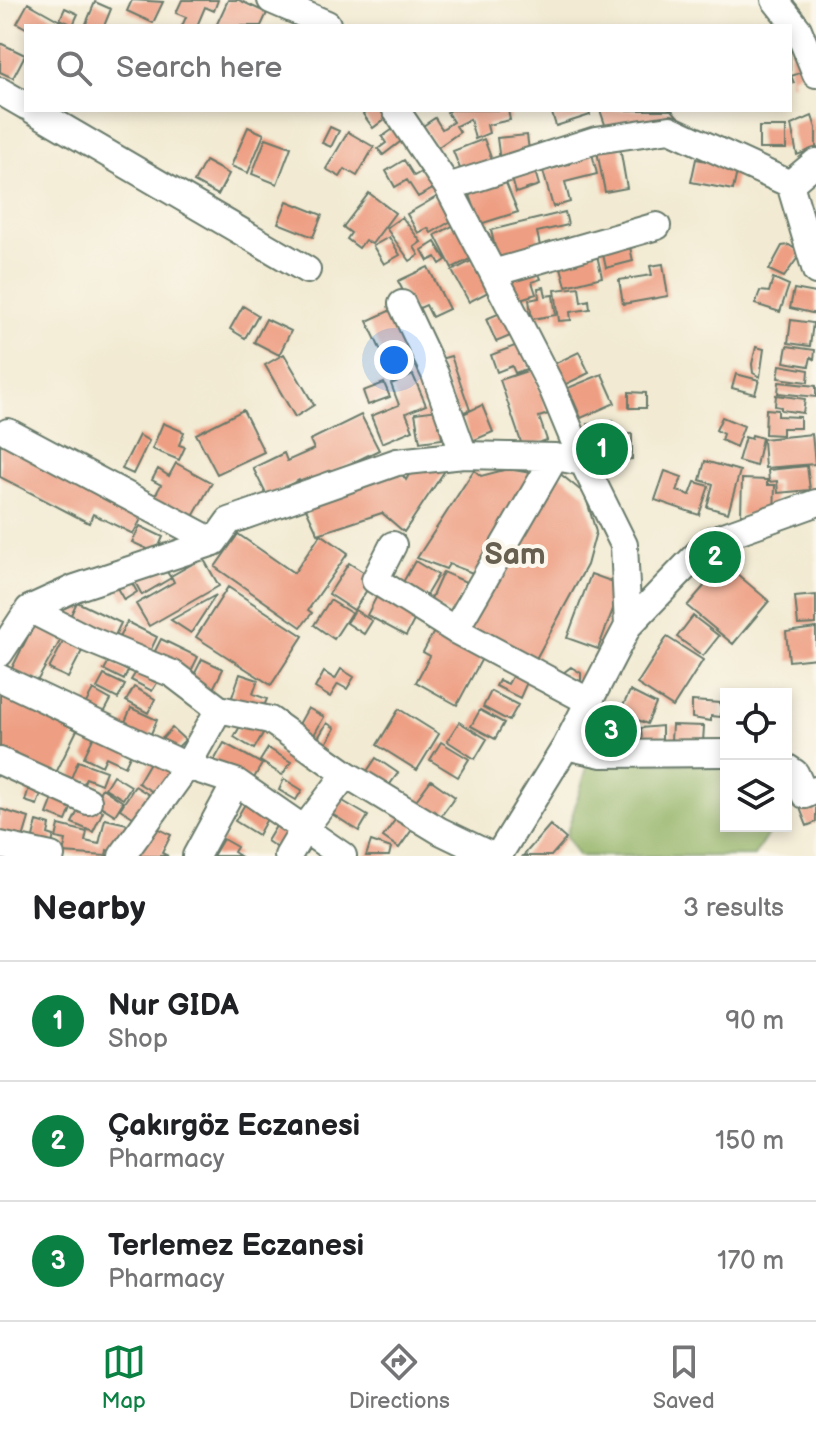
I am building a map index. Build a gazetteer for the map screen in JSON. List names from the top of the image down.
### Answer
{
  "districts": ["Sam"],
  "page": {
    "search": "Search here",
    "pins": ["1", "2", "3"],
    "heading": ["Nearby", "3 results"],
    "list": [
      {
        "mark": "1",
        "name": "Nur GIDA",
        "note": "Shop",
        "value": "90 m"
      },
      {
        "mark": "2",
        "name": "Çakırgöz Eczanesi",
        "note": "Pharmacy",
        "value": "150 m"
      },
      {
        "mark": "3",
        "name": "Terlemez Eczanesi",
        "note": "Pharmacy",
        "value": "170 m"
      }
    ],
    "nav": ["Map", "Directions", "Saved"]
  }
}
